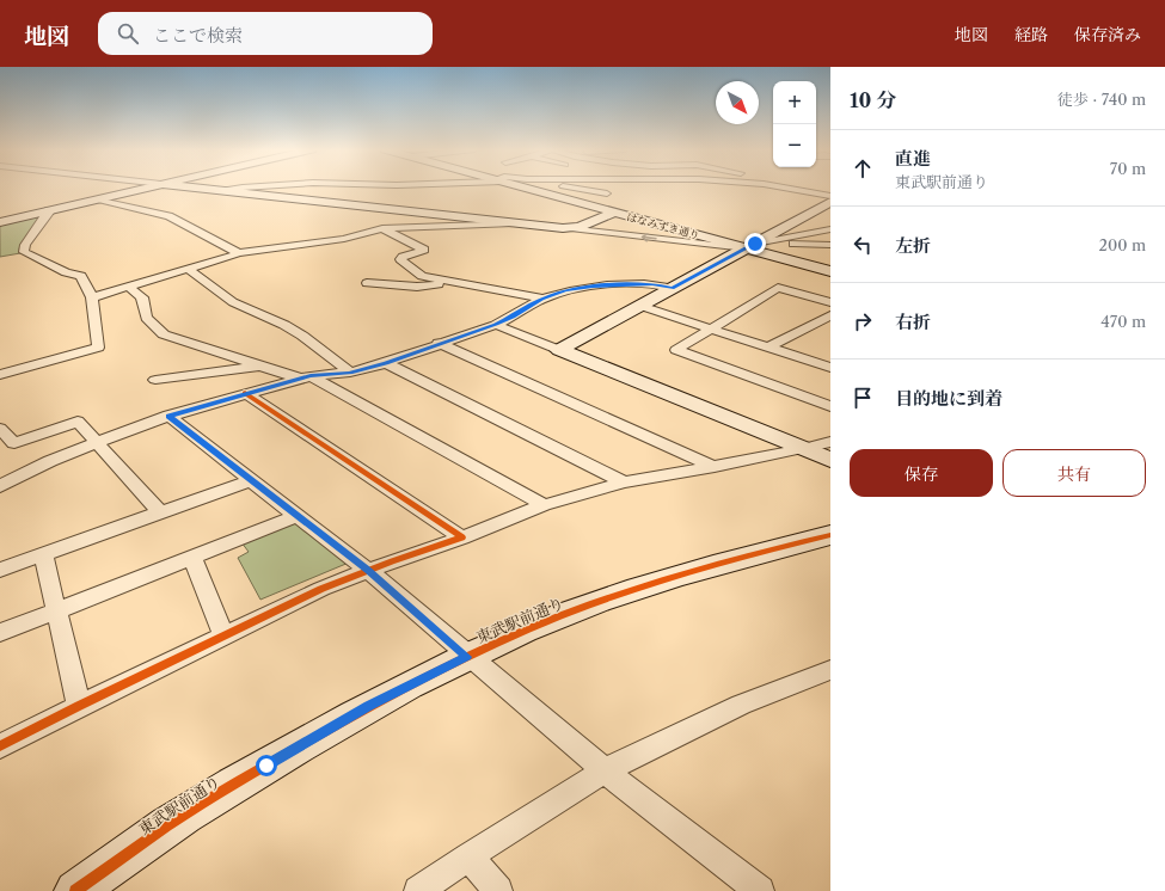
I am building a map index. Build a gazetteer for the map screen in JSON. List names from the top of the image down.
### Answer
{
  "streets": {
    "street": ["はなみずき通り", "東武駅前通り"]
  },
  "north": "bottom right",
  "page": {
    "header": "地図",
    "search": "ここで検索",
    "nav": ["地図", "経路", "保存済み"],
    "heading": ["10 分", "徒歩 · 740 m"],
    "map_buttons": ["+", "−"],
    "list": [
      ["直進", "東武駅前通り", "70 m"],
      ["左折", "200 m"],
      ["右折", "470 m"],
      "目的地に到着"
    ],
    "buttons": ["保存", "共有"]
  }
}
